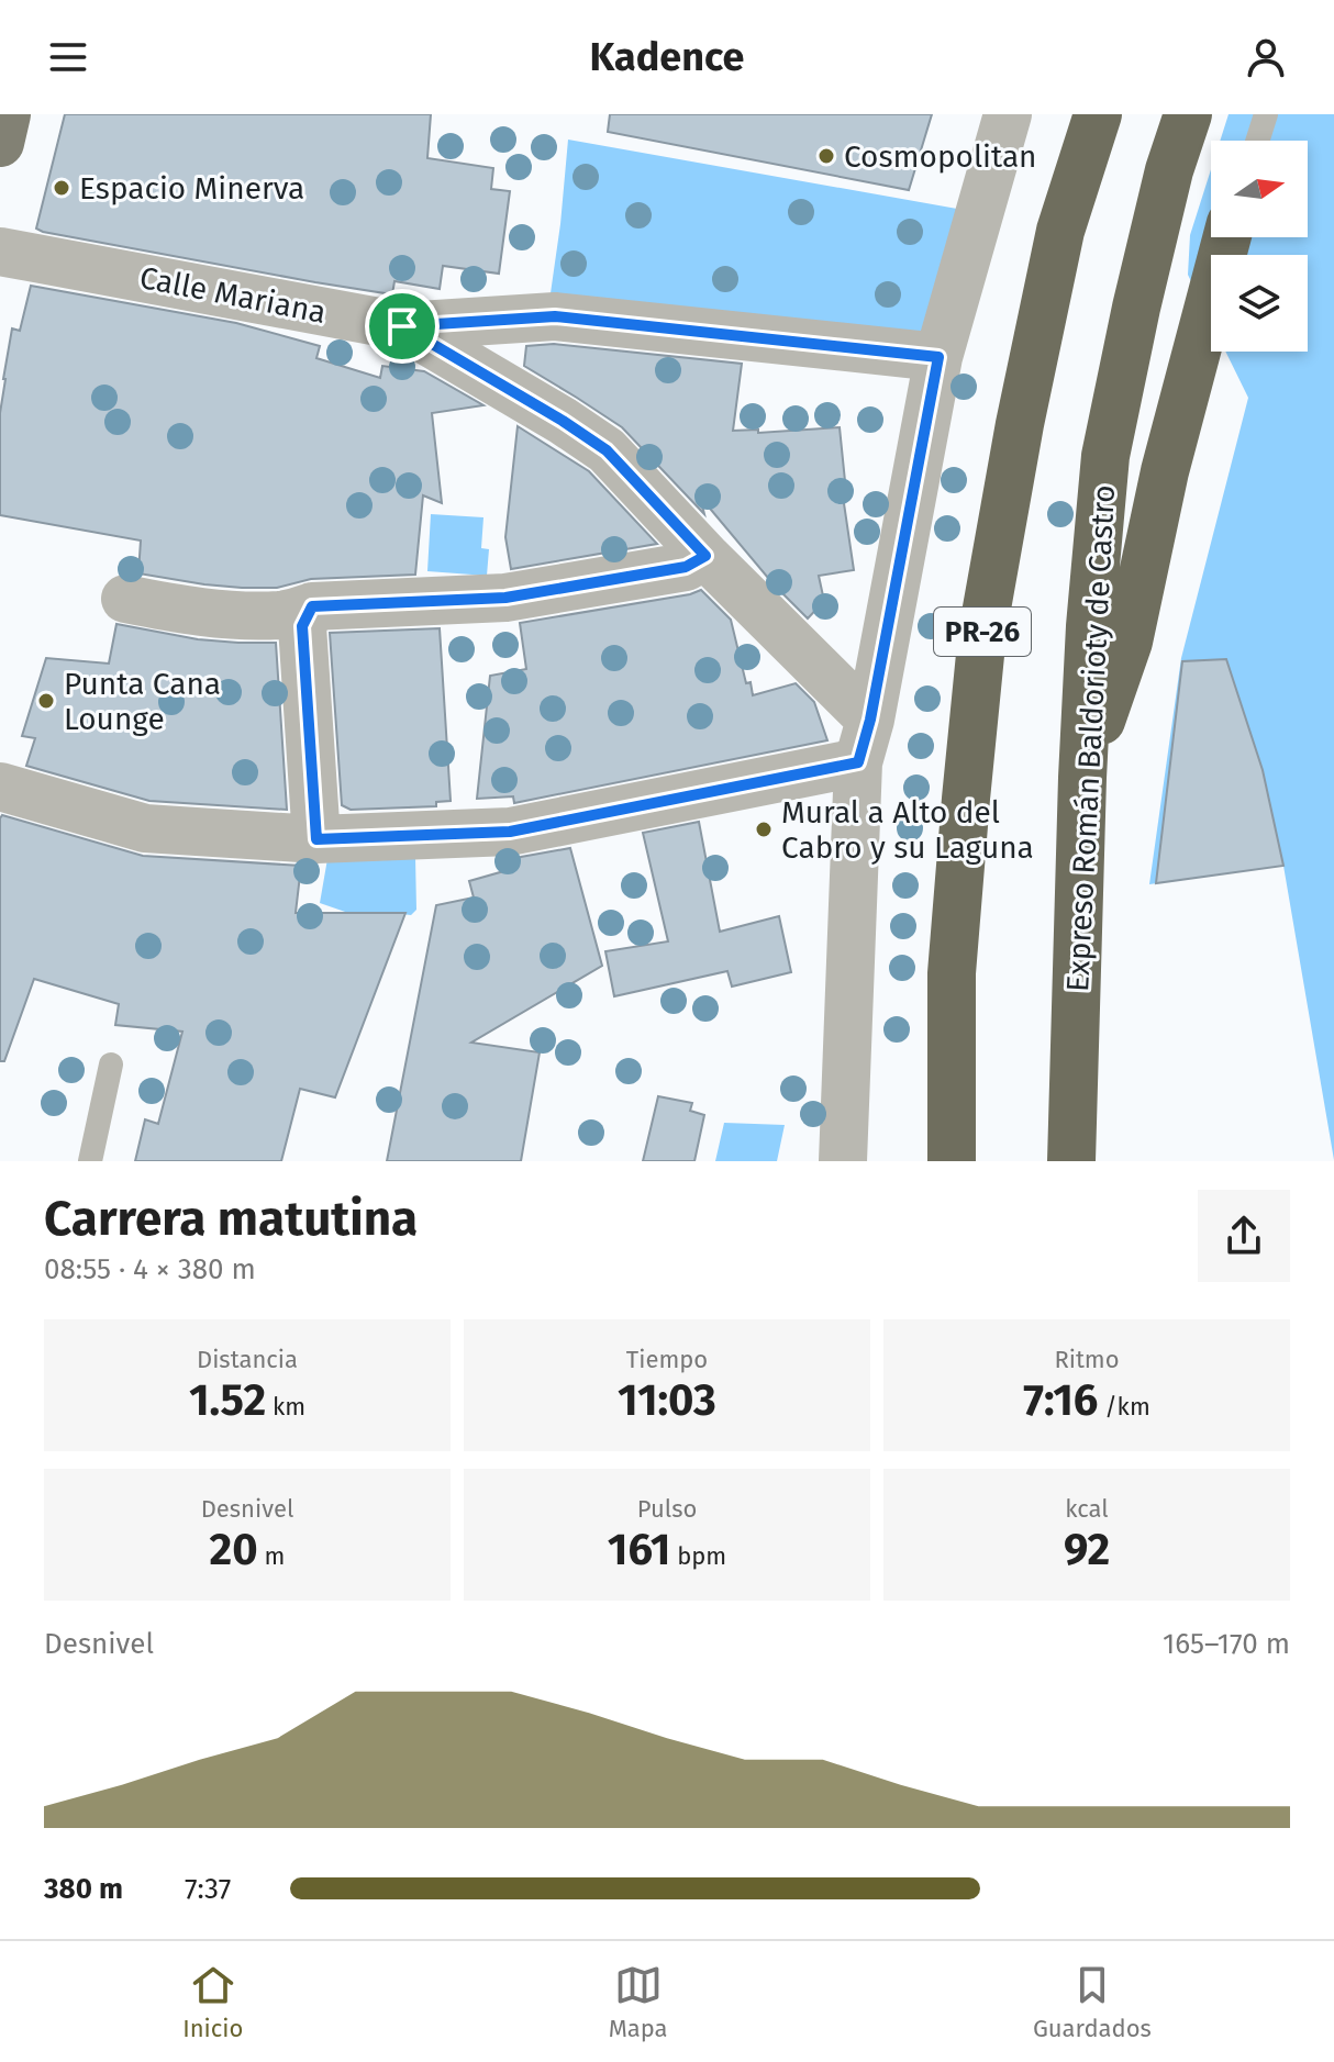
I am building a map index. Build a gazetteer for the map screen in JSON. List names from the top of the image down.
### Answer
{
  "streets": {
    "highway": ["PR-26", "Expreso Román Baldorioty de Castro"],
    "street": ["Calle Mariana"]
  },
  "places": [
    "Cosmopolitan",
    "Espacio Minerva",
    "Punta Cana Lounge",
    "Mural a Alto del Cabro y su Laguna"
  ],
  "north": "right",
  "page": {
    "header": "Kadence",
    "heading": ["Carrera matutina", "08:55 · 4 × 380 m"],
    "stats": [
      ["Distancia", "1.52 km"],
      ["Tiempo", "11:03"],
      ["Ritmo", "7:16 /km"],
      ["Desnivel", "20 m"],
      ["Pulso", "161 bpm"],
      ["kcal", "92"]
    ],
    "chart": ["Desnivel", "165–170 m"],
    "list": [
      {
        "name": "380 m",
        "note": "7:37"
      }
    ],
    "tabs": ["Inicio", "Mapa", "Guardados"]
  }
}
